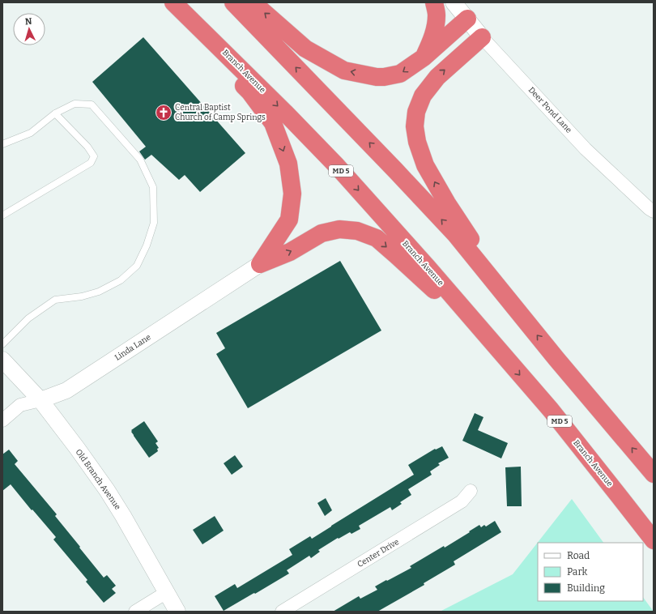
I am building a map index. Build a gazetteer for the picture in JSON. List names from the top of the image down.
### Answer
{
  "streets": {
    "highway": ["Branch Avenue", "MD 5"],
    "street": [
      "Deer Pond Lane",
      "Linda Lane",
      "Old Branch Avenue",
      "Center Drive"
    ]
  },
  "crossings": [
    ["Linda Lane", "Old Branch Avenue"]
  ],
  "places": {
    "church": ["Central Baptist Church of Camp Springs"]
  },
  "legend": ["Road", "Park", "Building"],
  "north": "top"
}
